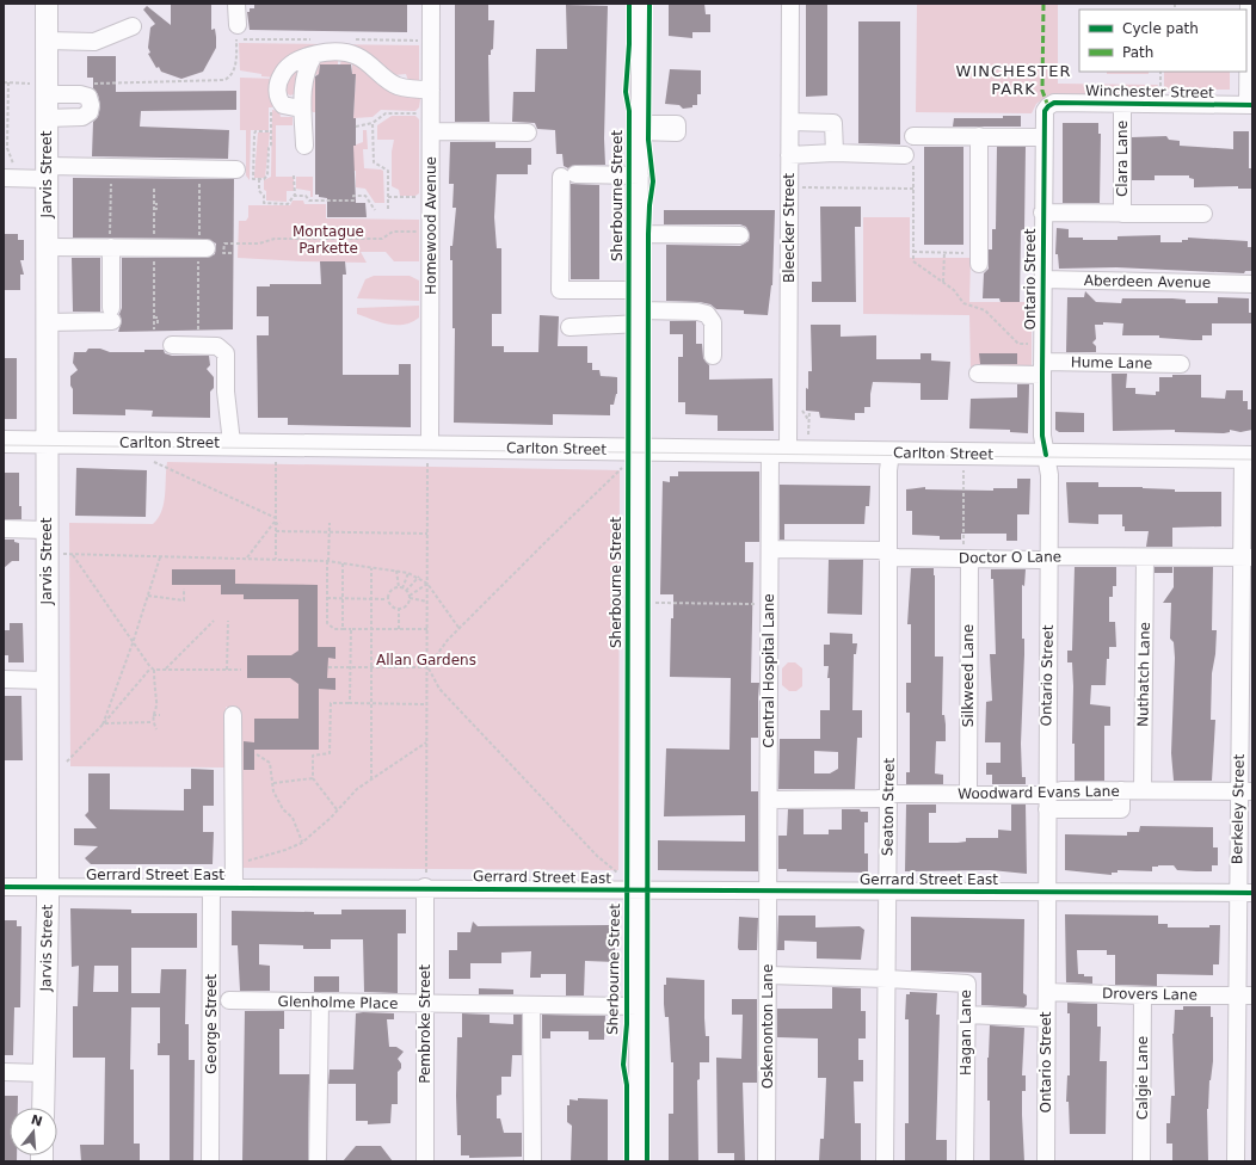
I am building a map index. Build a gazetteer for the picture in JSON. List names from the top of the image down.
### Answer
{
  "streets": {
    "main road": ["Jarvis Street", "Carlton Street"],
    "street": [
      "Winchester Street",
      "Clara Lane",
      "Sherbourne Street",
      "Homewood Avenue",
      "Bleecker Street",
      "Ontario Street",
      "Aberdeen Avenue",
      "Hume Lane",
      "Doctor O Lane",
      "Central Hospital Lane",
      "Nuthatch Lane",
      "Silkweed Lane",
      "Woodward Evans Lane",
      "Seaton Street",
      "Berkeley Street",
      "Gerrard Street East",
      "Drovers Lane",
      "Glenholme Place",
      "George Street",
      "Pembroke Street",
      "Oskenonton Lane",
      "Hagan Lane",
      "Calgie Lane"
    ]
  },
  "crossings": [
    ["Winchester Street", "Clara Lane"],
    ["Winchester Street", "Ontario Street"],
    ["Jarvis Street", "Carlton Street"],
    ["Jarvis Street", "Gerrard Street East"],
    ["Sherbourne Street", "Carlton Street"],
    ["Sherbourne Street", "Gerrard Street East"],
    ["Sherbourne Street", "Glenholme Place"],
    ["Homewood Avenue", "Carlton Street"],
    ["Bleecker Street", "Carlton Street"],
    ["Bleecker Street", "Central Hospital Lane"],
    ["Ontario Street", "Aberdeen Avenue"],
    ["Ontario Street", "Hume Lane"],
    ["Ontario Street", "Carlton Street"],
    ["Ontario Street", "Doctor O Lane"],
    ["Ontario Street", "Woodward Evans Lane"],
    ["Ontario Street", "Gerrard Street East"],
    ["Ontario Street", "Drovers Lane"],
    ["Carlton Street", "Central Hospital Lane"],
    ["Carlton Street", "Seaton Street"],
    ["Carlton Street", "Berkeley Street"],
    ["Doctor O Lane", "Central Hospital Lane"],
    ["Doctor O Lane", "Nuthatch Lane"],
    ["Doctor O Lane", "Silkweed Lane"],
    ["Doctor O Lane", "Seaton Street"],
    ["Doctor O Lane", "Berkeley Street"],
    ["Central Hospital Lane", "Woodward Evans Lane"],
    ["Central Hospital Lane", "Gerrard Street East"],
    ["Central Hospital Lane", "Oskenonton Lane"],
    ["Nuthatch Lane", "Woodward Evans Lane"],
    ["Silkweed Lane", "Woodward Evans Lane"],
    ["Woodward Evans Lane", "Seaton Street"],
    ["Woodward Evans Lane", "Berkeley Street"],
    ["Seaton Street", "Gerrard Street East"],
    ["Seaton Street", "Hagan Lane"],
    ["Berkeley Street", "Gerrard Street East"],
    ["Berkeley Street", "Drovers Lane"],
    ["Gerrard Street East", "George Street"],
    ["Gerrard Street East", "Pembroke Street"],
    ["Gerrard Street East", "Oskenonton Lane"],
    ["Drovers Lane", "Calgie Lane"],
    ["Glenholme Place", "Pembroke Street"]
  ],
  "districts": ["WINCHESTER PARK"],
  "parks": ["Montague Parkette", "Allan Gardens"],
  "legend": ["Cycle path", "Path"],
  "north": "top"
}
